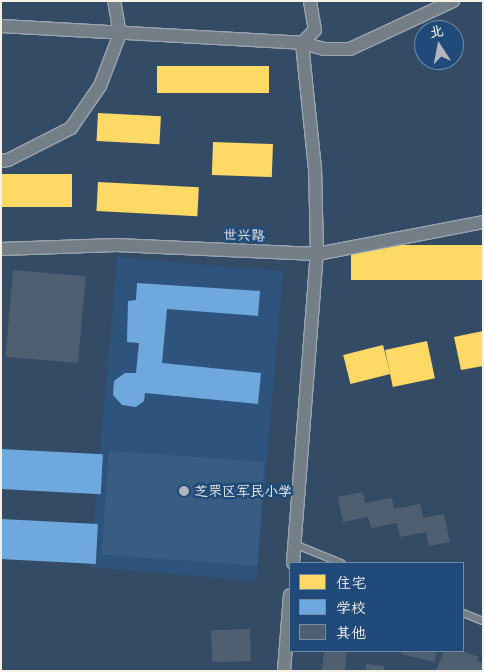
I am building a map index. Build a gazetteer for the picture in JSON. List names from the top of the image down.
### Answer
{
  "streets": {
    "street": ["世兴路"]
  },
  "places": ["芝罘区军民小学"],
  "legend": ["住宅", "学校", "其他"],
  "north": "top"
}
